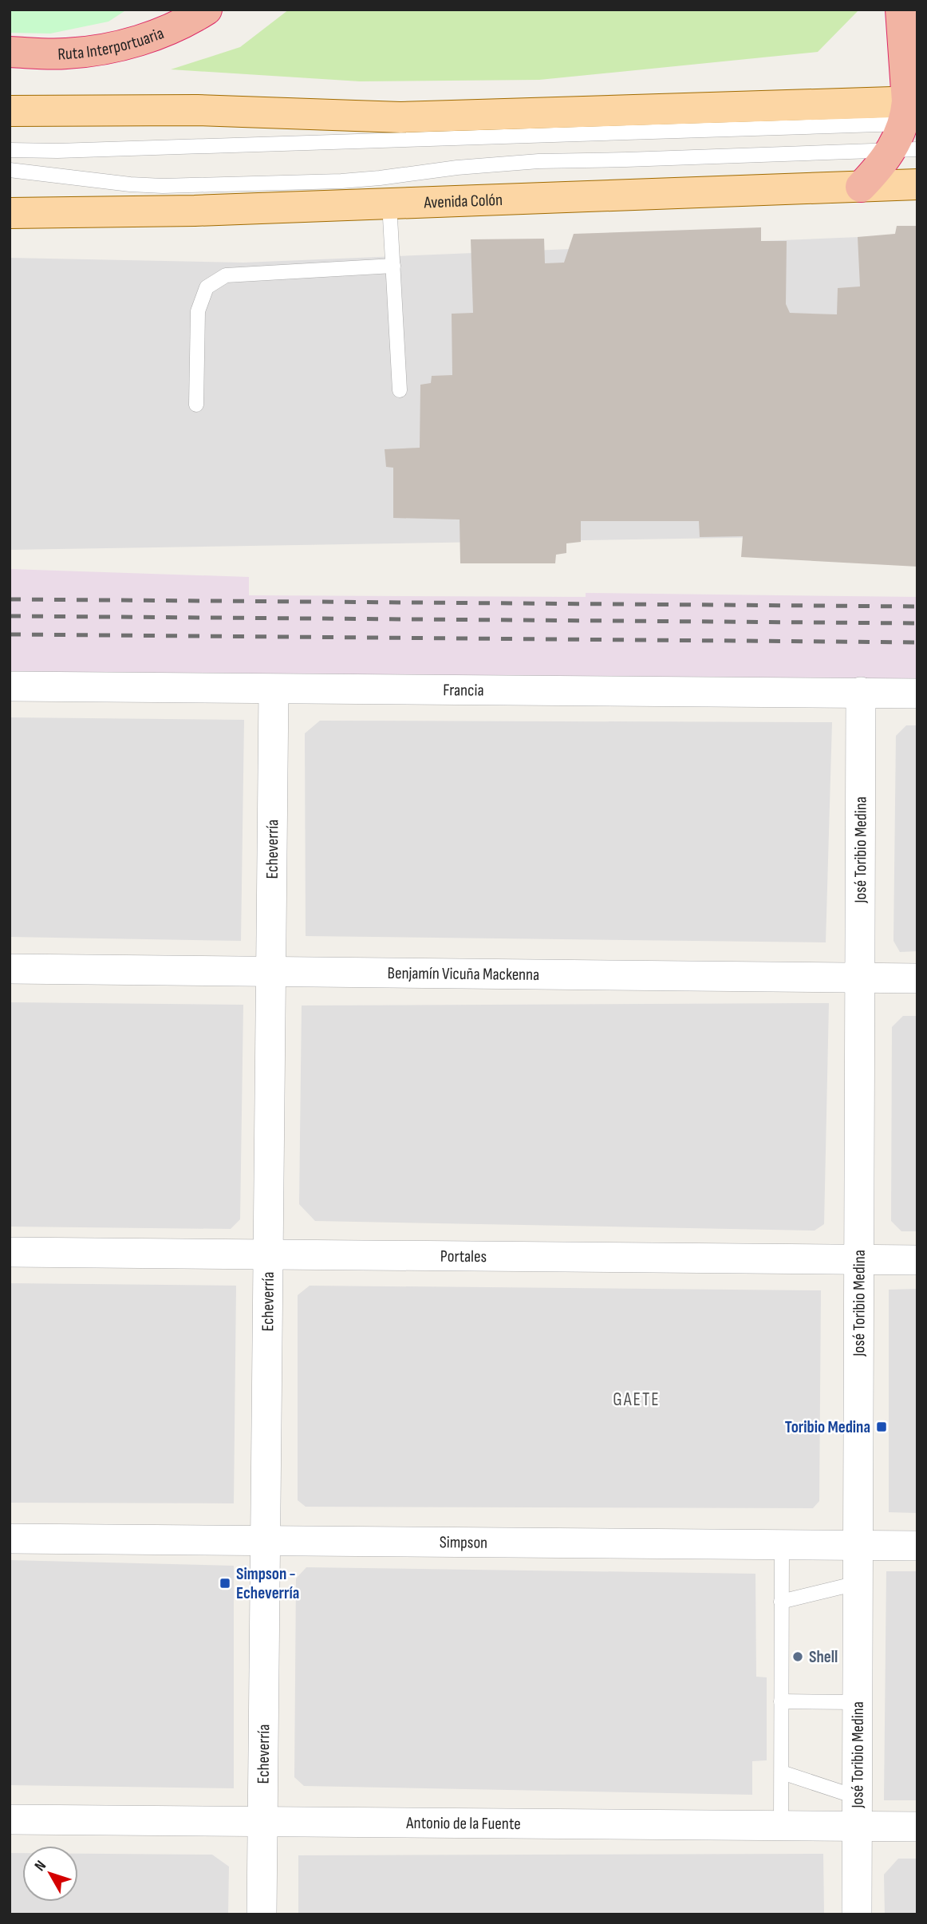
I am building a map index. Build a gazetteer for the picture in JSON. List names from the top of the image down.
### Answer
{
  "streets": {
    "highway": ["Ruta Interportuaria"],
    "main road": ["Avenida Colón"],
    "street": [
      "Francia",
      "Echeverría",
      "José Toribio Medina",
      "Benjamín Vicuña Mackenna",
      "Portales",
      "Simpson",
      "Antonio de la Fuente"
    ]
  },
  "crossings": [
    ["Francia", "Echeverría"],
    ["Francia", "José Toribio Medina"],
    ["Echeverría", "Benjamín Vicuña Mackenna"],
    ["Echeverría", "Portales"],
    ["Echeverría", "Simpson"],
    ["Echeverría", "Antonio de la Fuente"],
    ["José Toribio Medina", "Benjamín Vicuña Mackenna"],
    ["José Toribio Medina", "Portales"],
    ["José Toribio Medina", "Simpson"],
    ["José Toribio Medina", "Antonio de la Fuente"]
  ],
  "districts": ["GAETE"],
  "places": {
    "transit": ["Toribio Medina", "Simpson - Echeverría"],
    "other": ["Shell"]
  },
  "north": "top left"
}
